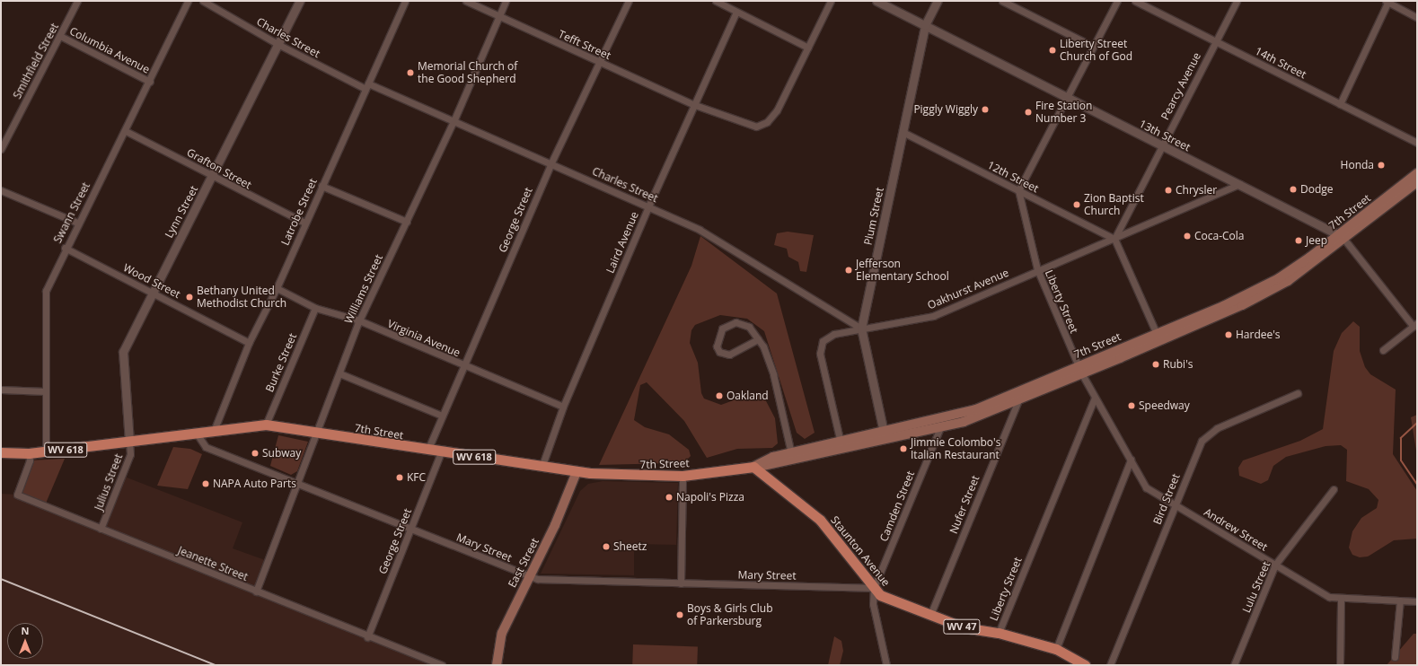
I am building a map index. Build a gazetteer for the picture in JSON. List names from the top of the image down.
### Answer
{
  "streets": {
    "main road": [
      "7th Street",
      "WV 618",
      "Staunton Avenue",
      "East Street",
      "WV 47"
    ],
    "street": [
      "Charles Street",
      "Tefft Street",
      "Columbia Avenue",
      "Smithfield Street",
      "14th Street",
      "Pearcy Avenue",
      "13th Street",
      "Grafton Street",
      "12th Street",
      "Lynn Street",
      "Latrobe Street",
      "Swann Street",
      "Plum Street",
      "George Street",
      "Laird Avenue",
      "Wood Street",
      "Williams Street",
      "Oakhurst Avenue",
      "Liberty Street",
      "Virginia Avenue",
      "Burke Street",
      "Julius Street",
      "Bird Street",
      "Nufer Street",
      "Camden Street",
      "Andrew Street",
      "Mary Street",
      "Jeanette Street",
      "Lulu Street"
    ]
  },
  "crossings": [
    ["Charles Street", "Lynn Street"],
    ["Charles Street", "Latrobe Street"],
    ["Charles Street", "Plum Street"],
    ["Charles Street", "George Street"],
    ["Charles Street", "Laird Avenue"],
    ["Charles Street", "Williams Street"],
    ["Charles Street", "Oakhurst Avenue"],
    ["Tefft Street", "George Street"],
    ["Tefft Street", "Laird Avenue"],
    ["Tefft Street", "Williams Street"],
    ["Columbia Avenue", "Smithfield Street"],
    ["Columbia Avenue", "Swann Street"],
    ["14th Street", "Pearcy Avenue"],
    ["Pearcy Avenue", "13th Street"],
    ["Pearcy Avenue", "12th Street"],
    ["Pearcy Avenue", "Oakhurst Avenue"],
    ["13th Street", "7th Street"],
    ["13th Street", "Plum Street"],
    ["Grafton Street", "Lynn Street"],
    ["Grafton Street", "Latrobe Street"],
    ["Grafton Street", "Swann Street"],
    ["12th Street", "Plum Street"],
    ["12th Street", "Oakhurst Avenue"],
    ["12th Street", "Liberty Street"],
    ["Lynn Street", "7th Street"],
    ["Lynn Street", "Wood Street"],
    ["Lynn Street", "Julius Street"],
    ["Latrobe Street", "7th Street"],
    ["Latrobe Street", "Wood Street"],
    ["Latrobe Street", "Virginia Avenue"],
    ["7th Street", "Swann Street"],
    ["7th Street", "Plum Street"],
    ["7th Street", "George Street"],
    ["7th Street", "Laird Avenue"],
    ["7th Street", "Williams Street"],
    ["7th Street", "Oakhurst Avenue"],
    ["7th Street", "Liberty Street"],
    ["7th Street", "Burke Street"],
    ["7th Street", "Julius Street"],
    ["7th Street", "Nufer Street"],
    ["7th Street", "Camden Street"],
    ["7th Street", "Mary Street"],
    ["7th Street", "Staunton Avenue"],
    ["7th Street", "East Street"],
    ["7th Street", "Jeanette Street"],
    ["Swann Street", "Wood Street"],
    ["Plum Street", "Oakhurst Avenue"],
    ["George Street", "Virginia Avenue"],
    ["George Street", "Mary Street"],
    ["George Street", "Jeanette Street"],
    ["Laird Avenue", "Virginia Avenue"],
    ["Williams Street", "Virginia Avenue"],
    ["Williams Street", "Mary Street"],
    ["Williams Street", "Jeanette Street"],
    ["Oakhurst Avenue", "Liberty Street"],
    ["Liberty Street", "Andrew Street"],
    ["Liberty Street", "Staunton Avenue"],
    ["Virginia Avenue", "Burke Street"],
    ["Julius Street", "Jeanette Street"],
    ["Bird Street", "Andrew Street"],
    ["Nufer Street", "Staunton Avenue"],
    ["Camden Street", "Mary Street"],
    ["Camden Street", "Staunton Avenue"],
    ["Andrew Street", "Lulu Street"],
    ["Mary Street", "Staunton Avenue"],
    ["Mary Street", "East Street"]
  ],
  "places": [
    "Liberty Street Church of God",
    "Memorial Church of the Good Shepherd",
    "Piggly Wiggly",
    "Fire Station Number 3",
    "Honda",
    "Dodge",
    "Chrysler",
    "Zion Baptist Church",
    "Coca-Cola",
    "Jeep",
    "Jefferson Elementary School",
    "Bethany United Methodist Church",
    "Hardee's",
    "Rubi's",
    "Oakland",
    "Speedway",
    "Jimmie Colombo's Italian Restaurant",
    "Subway",
    "KFC",
    "NAPA Auto Parts",
    "Napoli's Pizza",
    "Sheetz",
    "Boys & Girls Club of Parkersburg"
  ],
  "north": "top"
}
